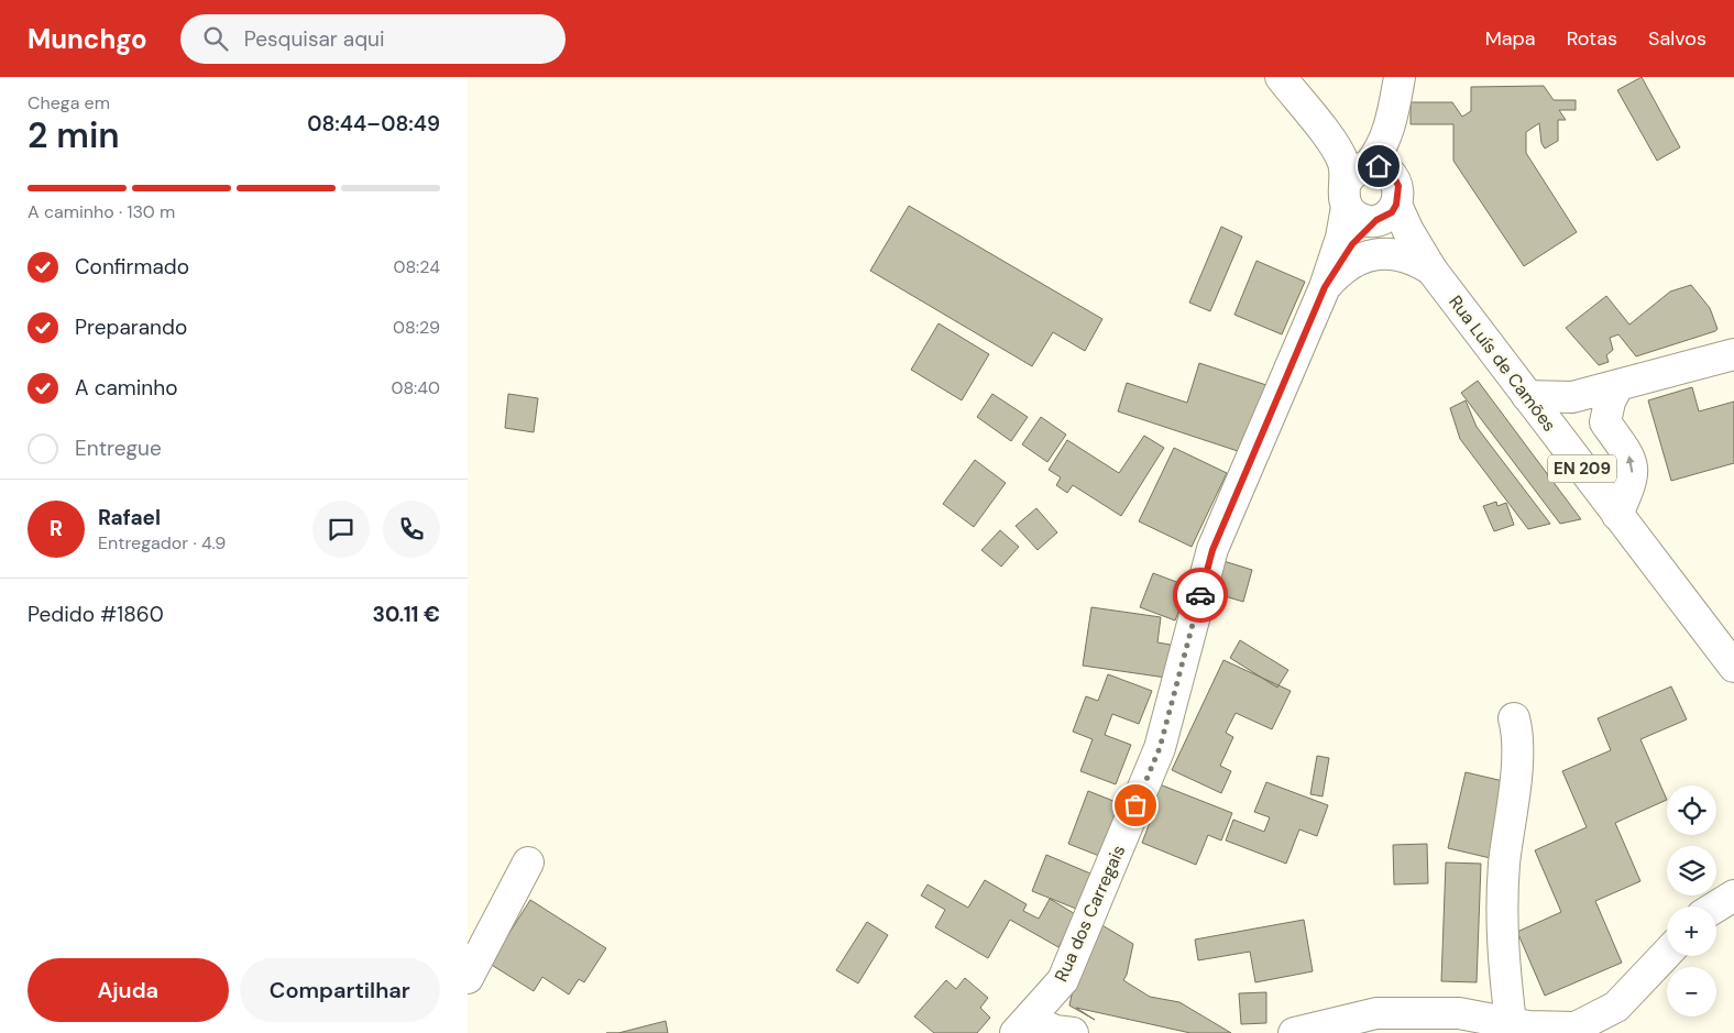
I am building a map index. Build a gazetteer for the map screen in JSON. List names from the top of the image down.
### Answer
{
  "streets": {
    "street": ["Rua Luís de Camões", "EN 209", "Rua dos Carregais"]
  },
  "crossings": [
    ["Rua Luís de Camões", "Rua dos Carregais"]
  ],
  "page": {
    "header": "Munchgo",
    "search": "Pesquisar aqui",
    "nav": ["Mapa", "Rotas", "Salvos"],
    "heading": ["2 min", "Chega em", "08:44–08:49"],
    "panel": [
      "Rafael",
      "Entregador · 4.9",
      "Pedido #1860",
      "30.11 €"
    ],
    "bar": "A caminho · 130 m",
    "list": [
      ["Confirmado", "08:24"],
      ["Preparando", "08:29"],
      ["A caminho", "08:40"],
      "Entregue"
    ],
    "round": "R",
    "map_buttons": ["+", "−"],
    "buttons": ["Ajuda", "Compartilhar"]
  }
}
